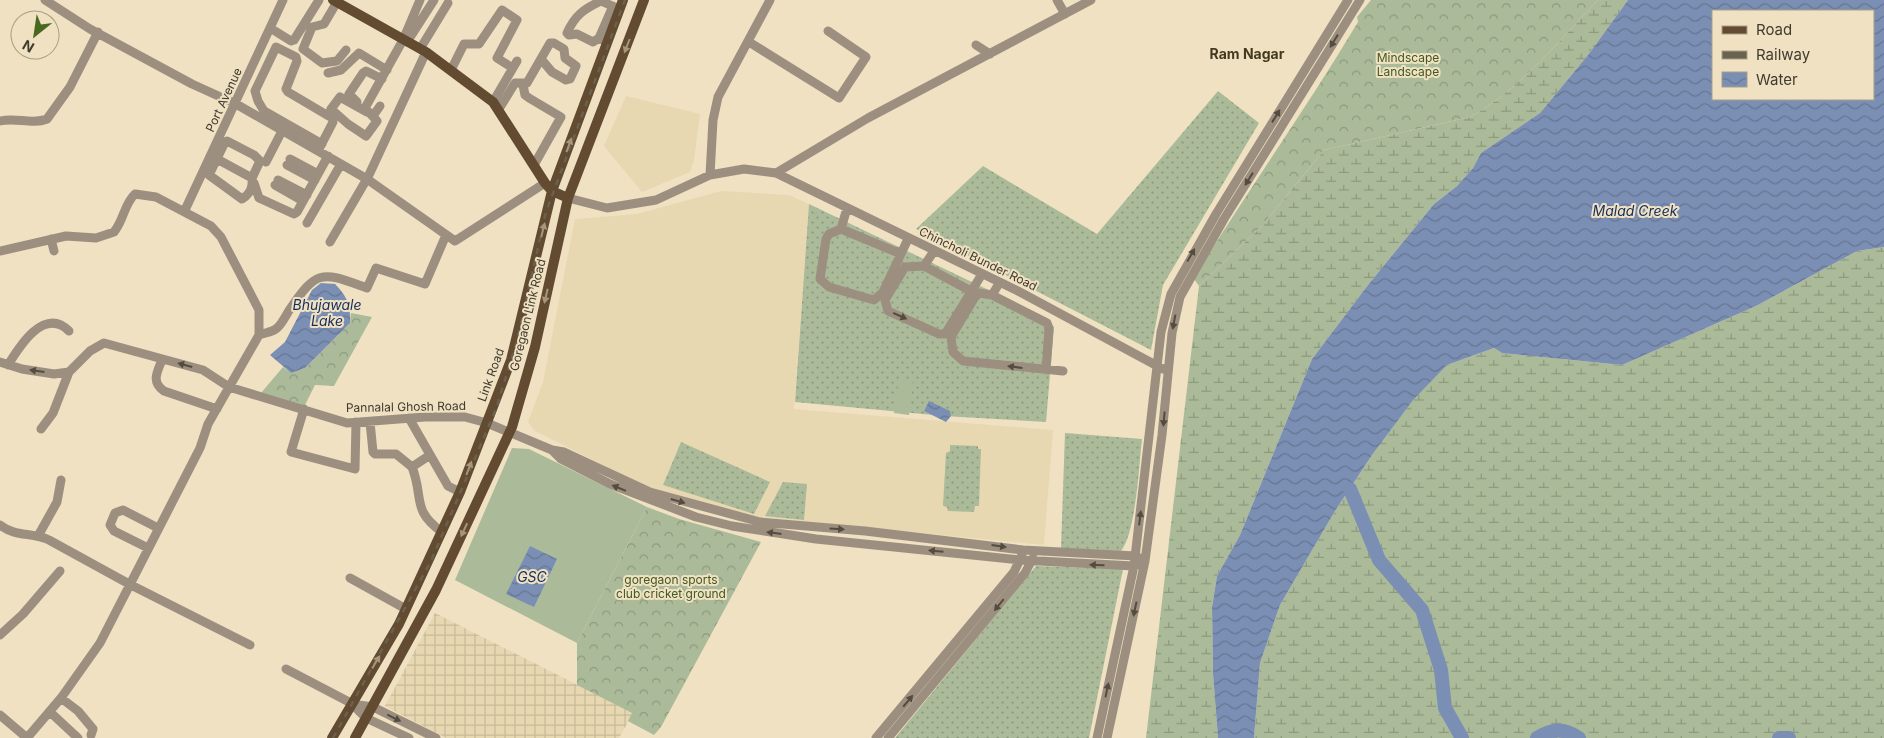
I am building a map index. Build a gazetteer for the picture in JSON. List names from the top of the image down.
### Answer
{
  "streets": {
    "main road": ["Chincholi Bunder Road", "Goregaon Link Road", "Link Road"],
    "street": ["Port Avenue", "Pannalal Ghosh Road"]
  },
  "crossings": [
    ["Chincholi Bunder Road", "Goregaon Link Road"],
    ["Chincholi Bunder Road", "Link Road"],
    ["Goregaon Link Road", "Pannalal Ghosh Road"],
    ["Link Road", "Pannalal Ghosh Road"]
  ],
  "one_way": ["Goregaon Link Road"],
  "districts": ["Ram Nagar"],
  "water": ["Malad Creek", "Bhujawale Lake", "GSC"],
  "parks": ["Mindscape Landscape", "goregaon sports club cricket ground"],
  "legend": ["Road", "Railway", "Water"],
  "north": "bottom left"
}
